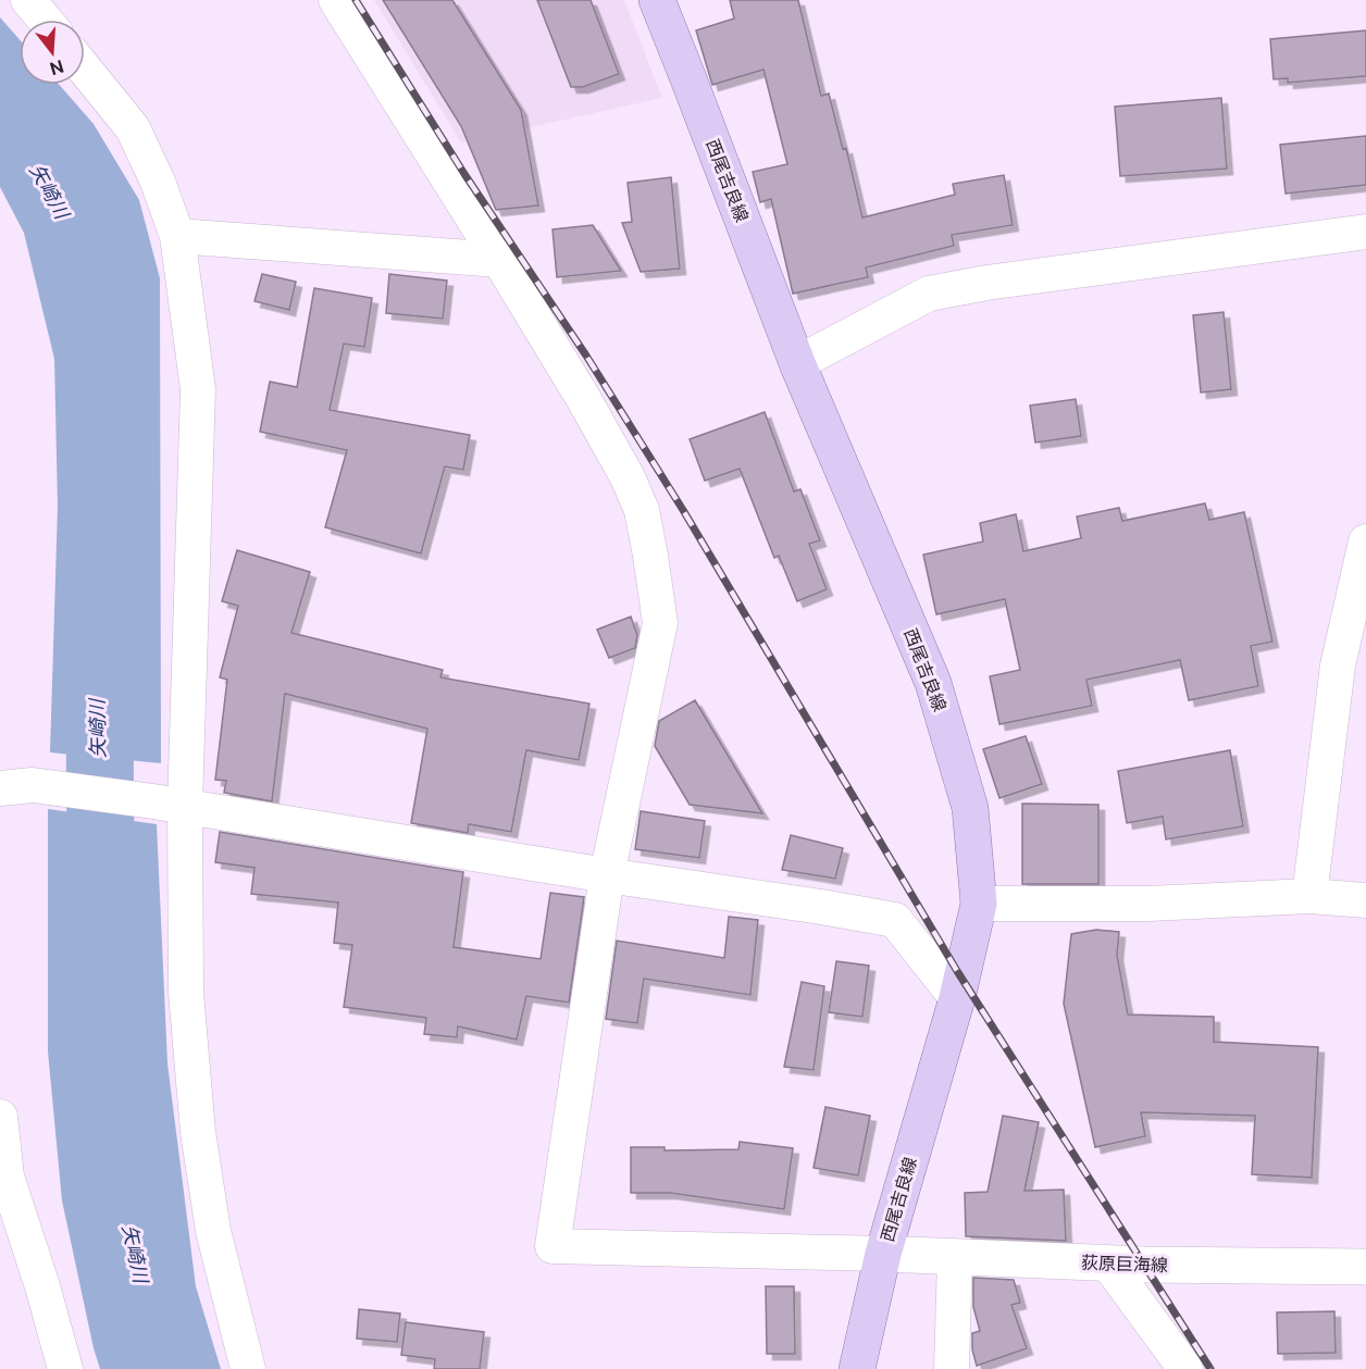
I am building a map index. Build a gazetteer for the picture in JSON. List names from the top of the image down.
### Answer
{
  "streets": {
    "main road": ["西尾吉良線", "荻原巨海線"]
  },
  "crossings": [
    ["西尾吉良線", "荻原巨海線"]
  ],
  "water": ["矢崎川"],
  "north": "bottom"
}
